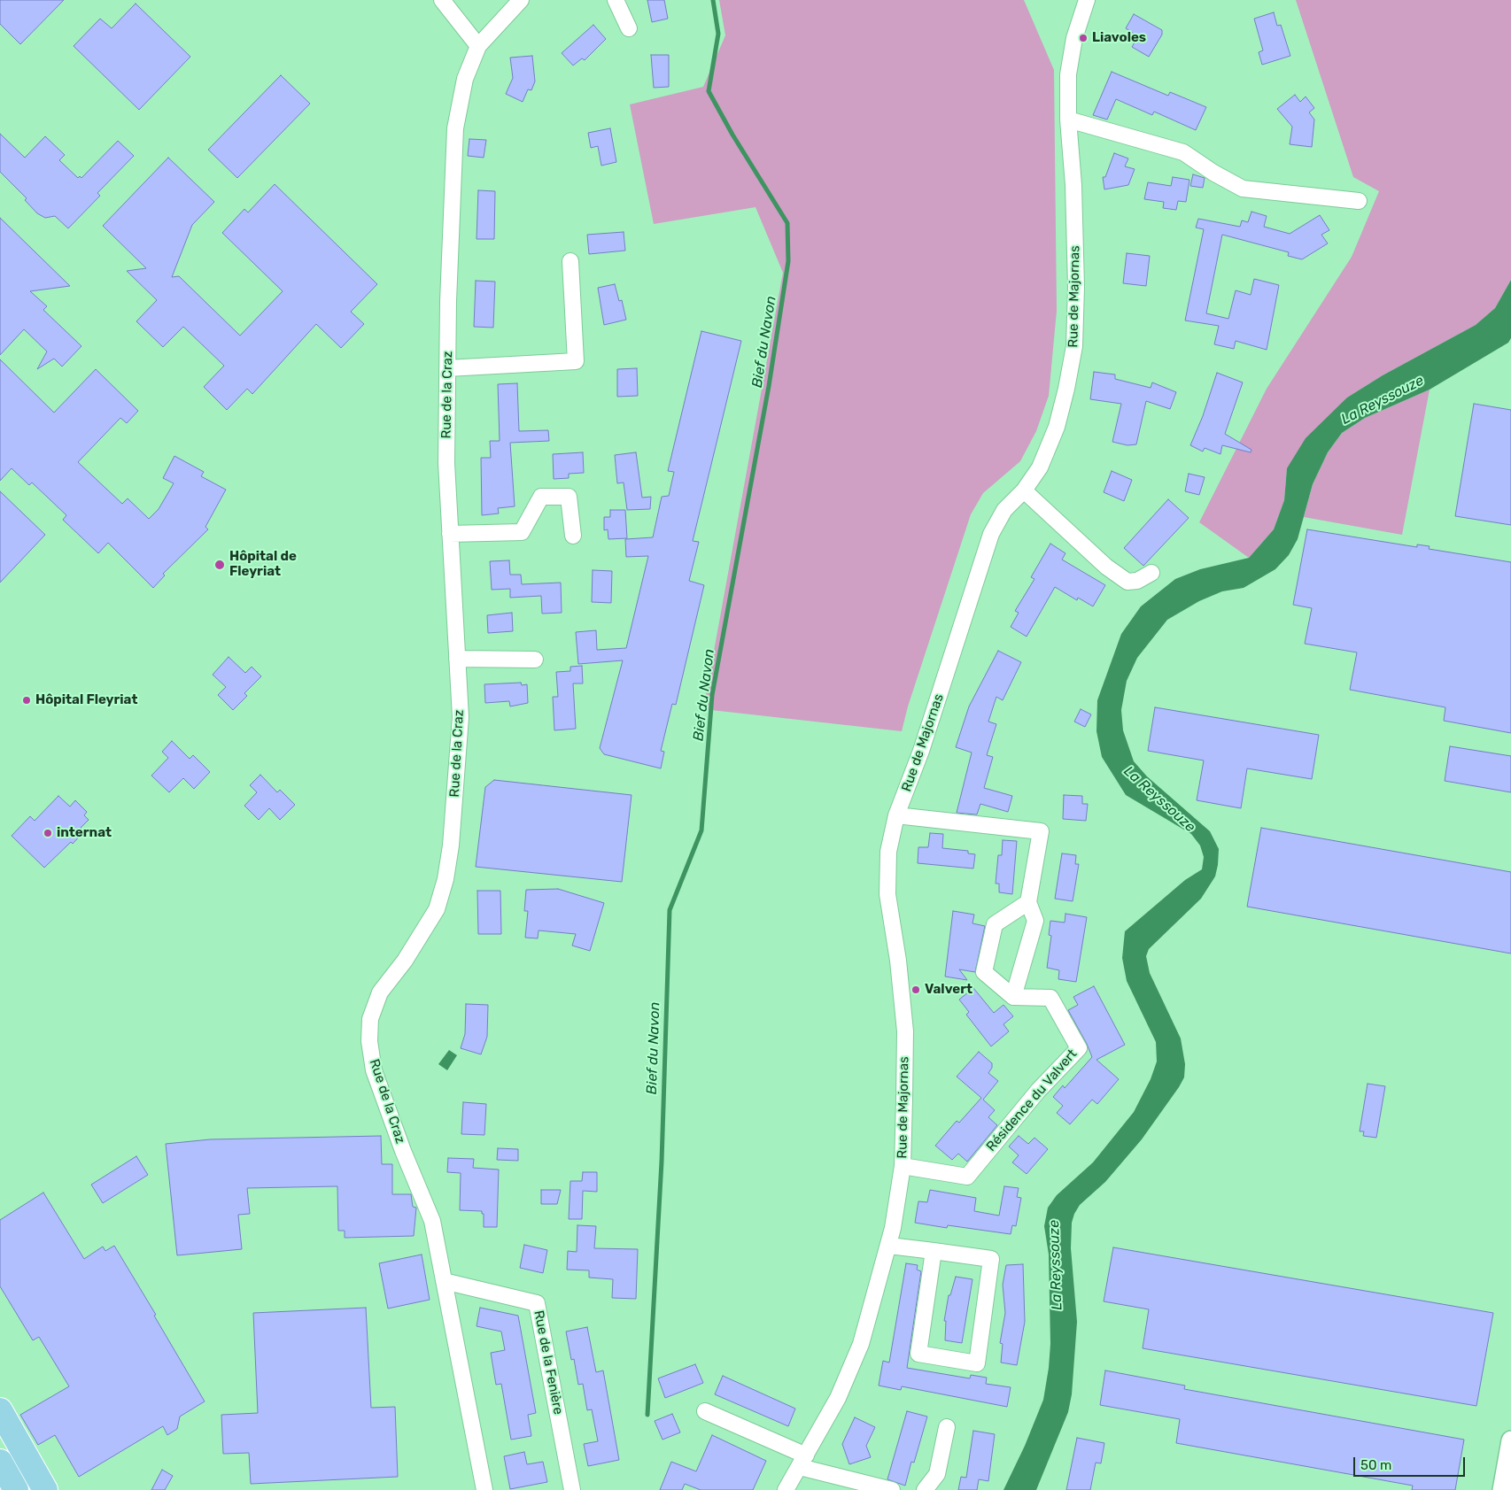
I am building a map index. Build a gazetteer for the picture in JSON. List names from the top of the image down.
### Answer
{
  "streets": {
    "street": [
      "Rue de Majornas",
      "Rue de la Craz",
      "Résidence du Valvert",
      "Rue de la Fenière"
    ]
  },
  "crossings": [
    ["Rue de Majornas", "Résidence du Valvert"],
    ["Rue de la Craz", "Rue de la Fenière"]
  ],
  "water": ["Bief du Navon", "La Reyssouze"],
  "places": [
    "Liavoles",
    "Hôpital de Fleyriat",
    "Hôpital Fleyriat",
    "internat",
    "Valvert"
  ],
  "scale_bar": "50 m"
}
